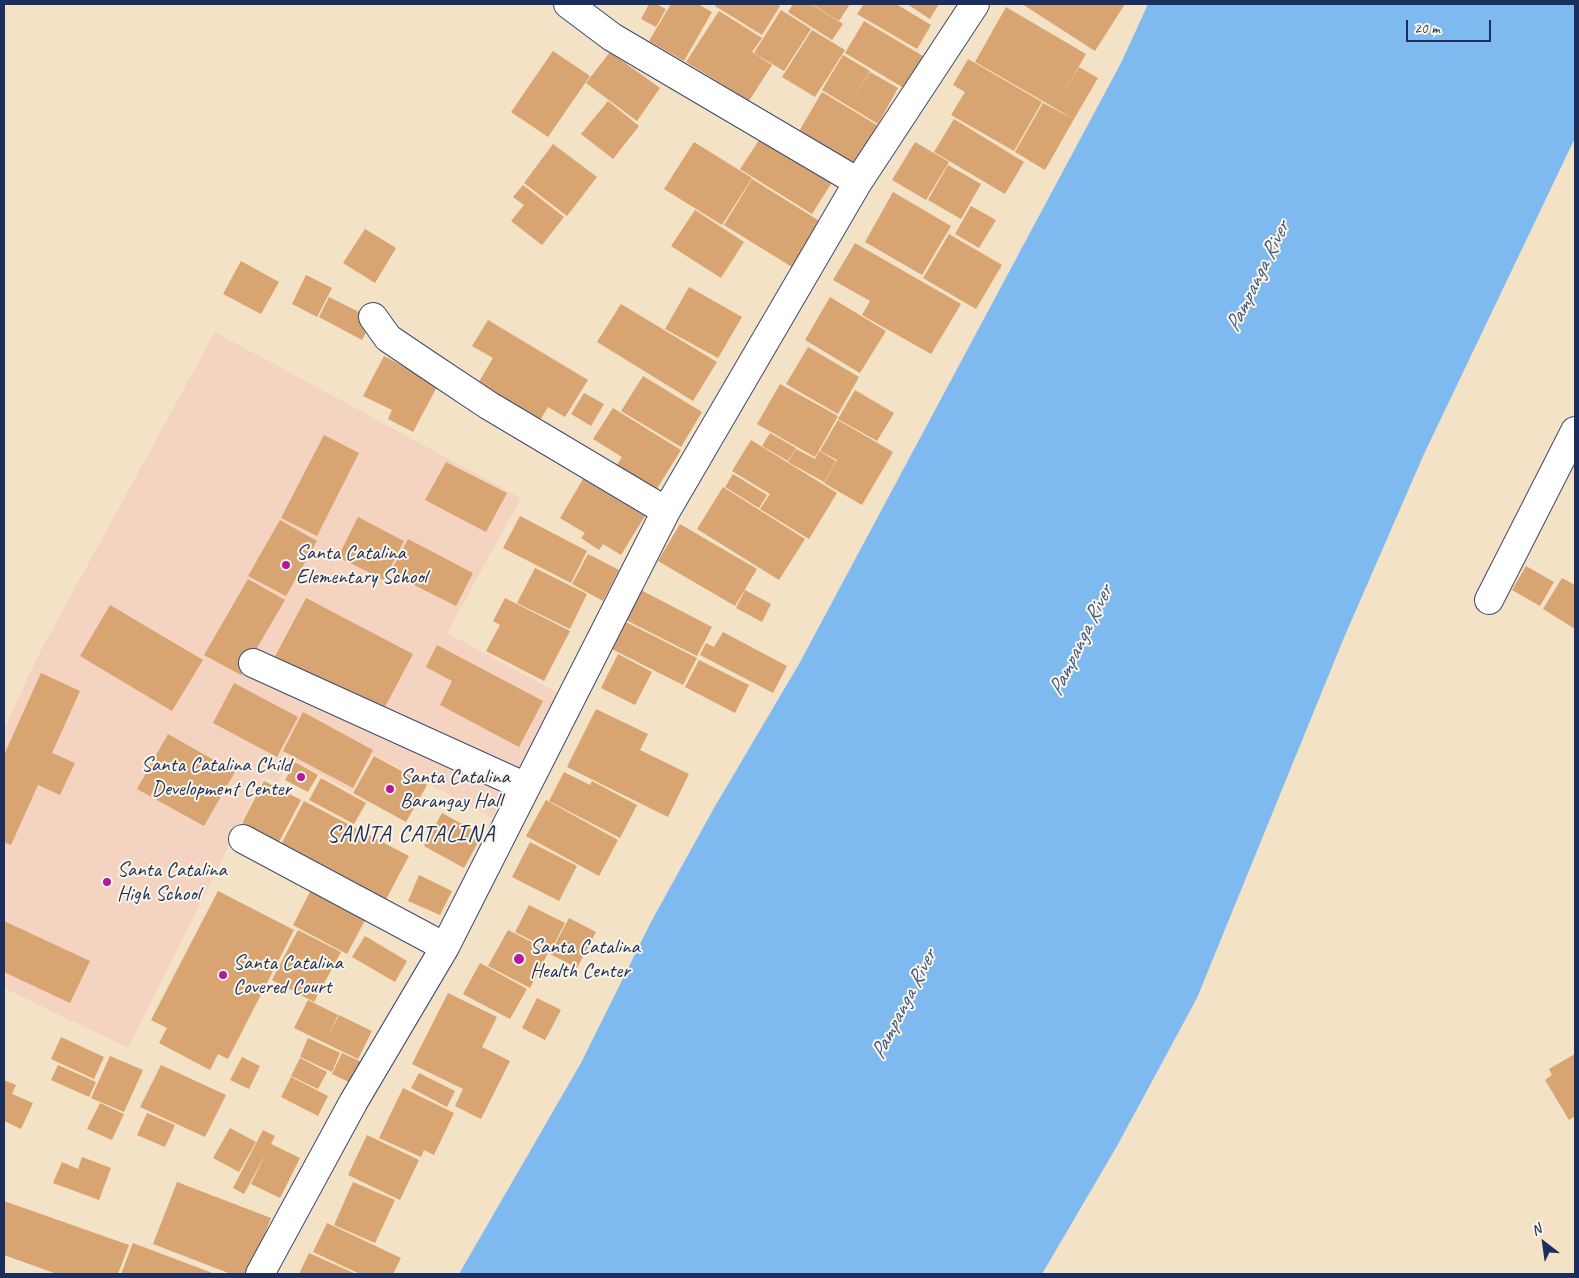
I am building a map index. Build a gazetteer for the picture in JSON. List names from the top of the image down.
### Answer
{
  "districts": ["SANTA CATALINA"],
  "water": ["Pampanga River"],
  "places": [
    "Santa Catalina Elementary School",
    "Santa Catalina Child Development Center",
    "Santa Catalina Barangay Hall",
    "Santa Catalina High School",
    "Santa Catalina Health Center",
    "Santa Catalina Covered Court"
  ],
  "scale_bar": "20 m",
  "north": "top left"
}
